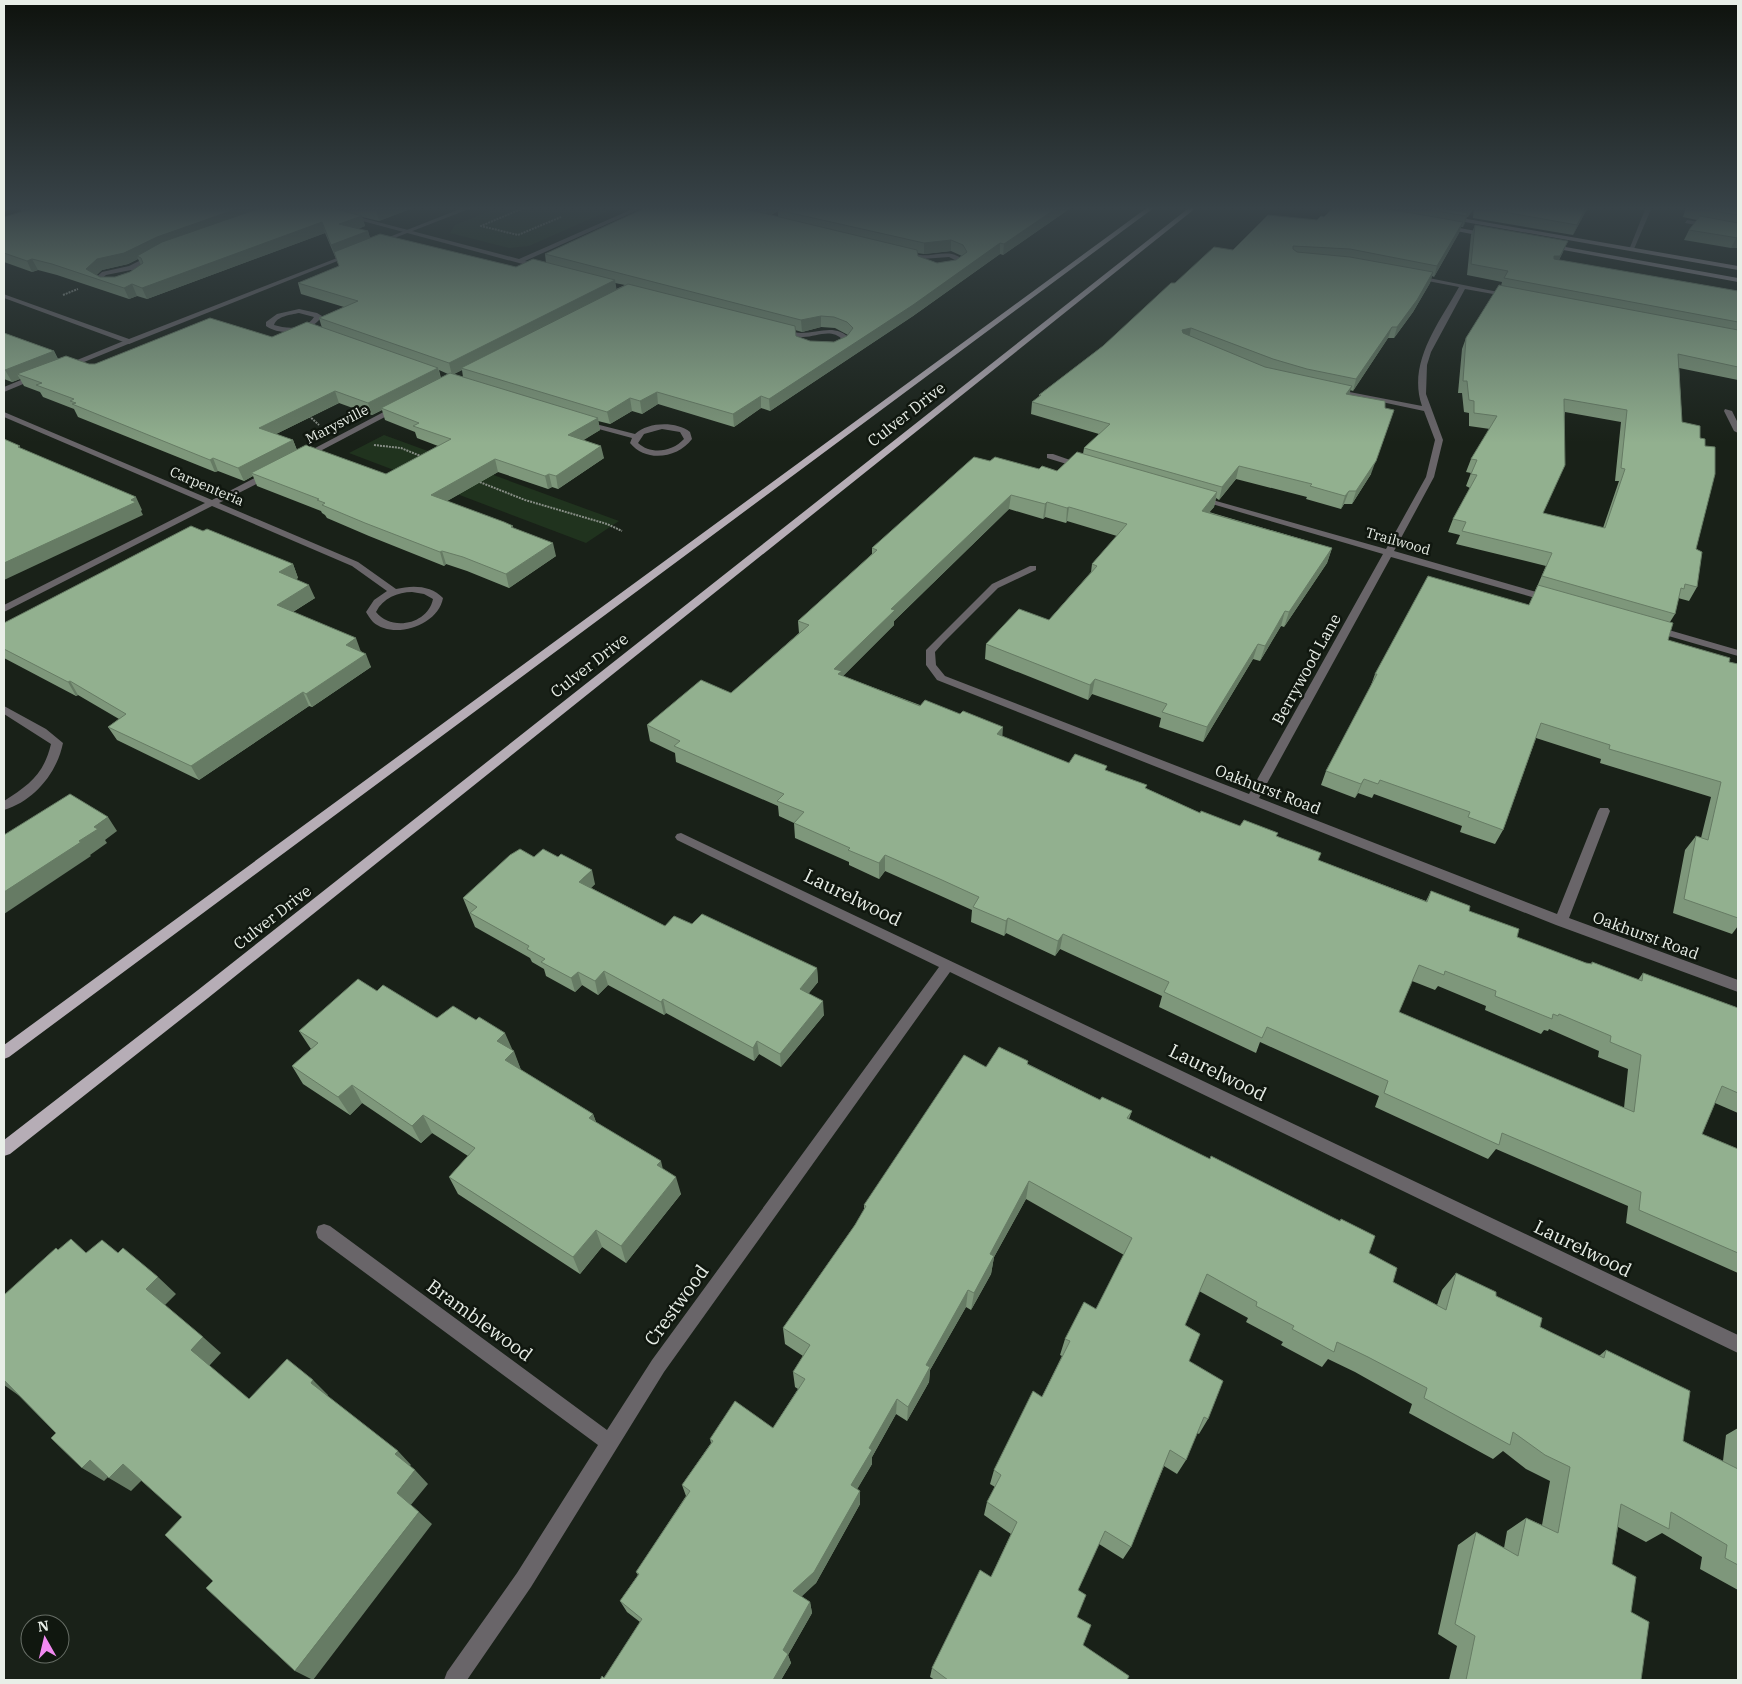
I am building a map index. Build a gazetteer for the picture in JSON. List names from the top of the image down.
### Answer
{
  "streets": {
    "main road": ["Culver Drive"],
    "street": [
      "Marysville",
      "Carpenteria",
      "Trailwood",
      "Berrywood Lane",
      "Oakhurst Road",
      "Laurelwood",
      "Crestwood",
      "Bramblewood"
    ]
  },
  "crossings": [
    ["Trailwood", "Berrywood Lane"],
    ["Berrywood Lane", "Oakhurst Road"],
    ["Laurelwood", "Crestwood"],
    ["Crestwood", "Bramblewood"]
  ],
  "north": "top"
}
